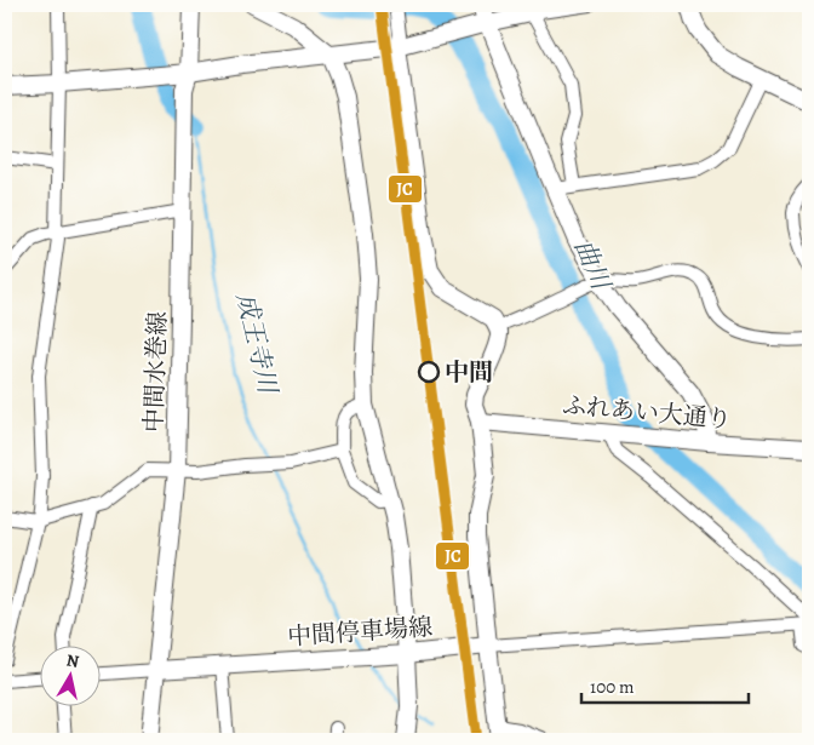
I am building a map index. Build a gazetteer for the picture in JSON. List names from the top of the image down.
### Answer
{
  "streets": {
    "street": ["中間水巻線", "ふれあい大通り", "中間停車場線"]
  },
  "crossings": [
    ["中間水巻線", "中間停車場線"]
  ],
  "water": ["曲川", "成王寺川"],
  "places": ["中間"],
  "lines": ["transit line JC"],
  "scale_bar": "100 m",
  "north": "top"
}
